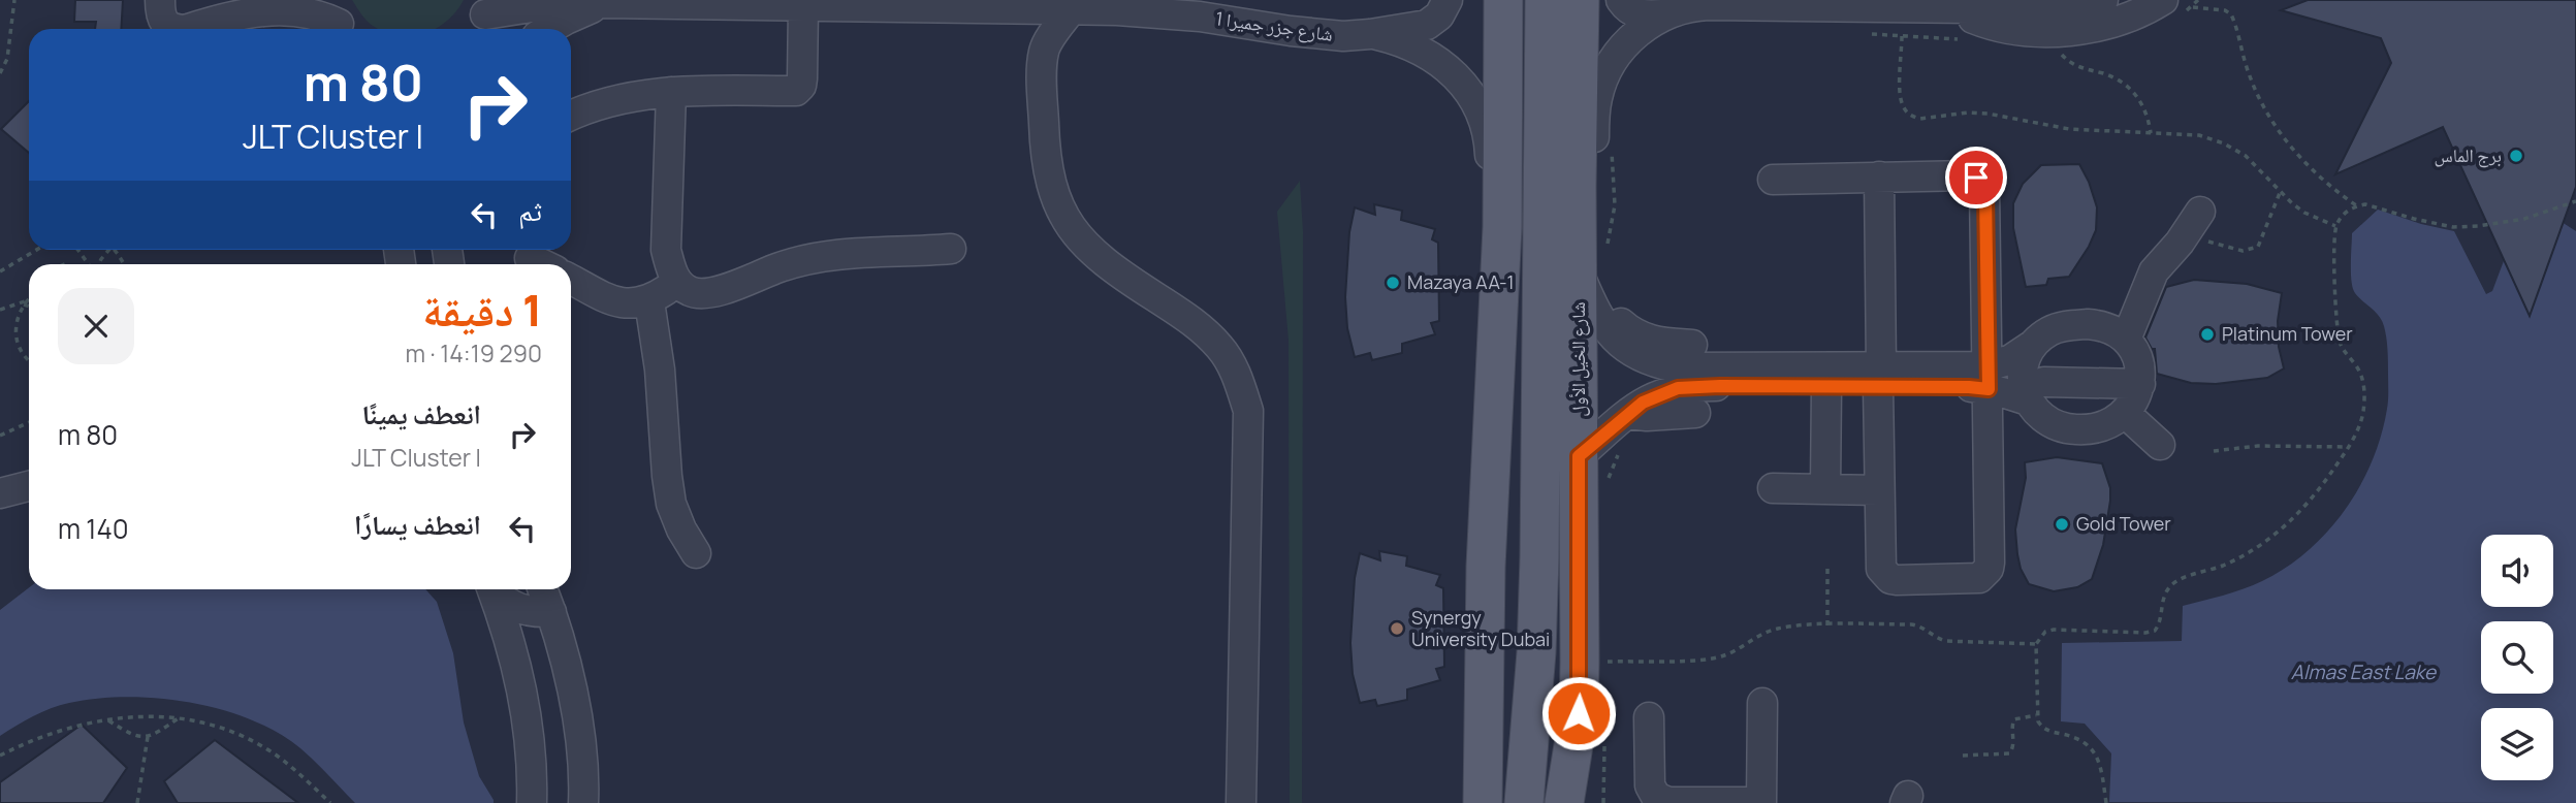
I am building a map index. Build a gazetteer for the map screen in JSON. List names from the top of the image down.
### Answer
{
  "streets": {
    "main road": ["شارع الخيل الأول"],
    "street": ["شارع جزر جميرا 1"]
  },
  "water": ["Almas East Lake"],
  "places": [
    "برج الماس",
    "Mazaya AA-1",
    "Platinum Tower",
    "Gold Tower",
    "Synergy University Dubai"
  ],
  "page": {
    "turn": ["80 m", "JLT Cluster I"],
    "then": "ثم",
    "heading": ["1 دقيقة", "290 m · 14:19"],
    "list": [
      {
        "name": "انعطف يمينًا",
        "note": "JLT Cluster I",
        "value": "80 m"
      },
      {
        "name": "انعطف يسارًا",
        "value": "140 m"
      }
    ]
  }
}
